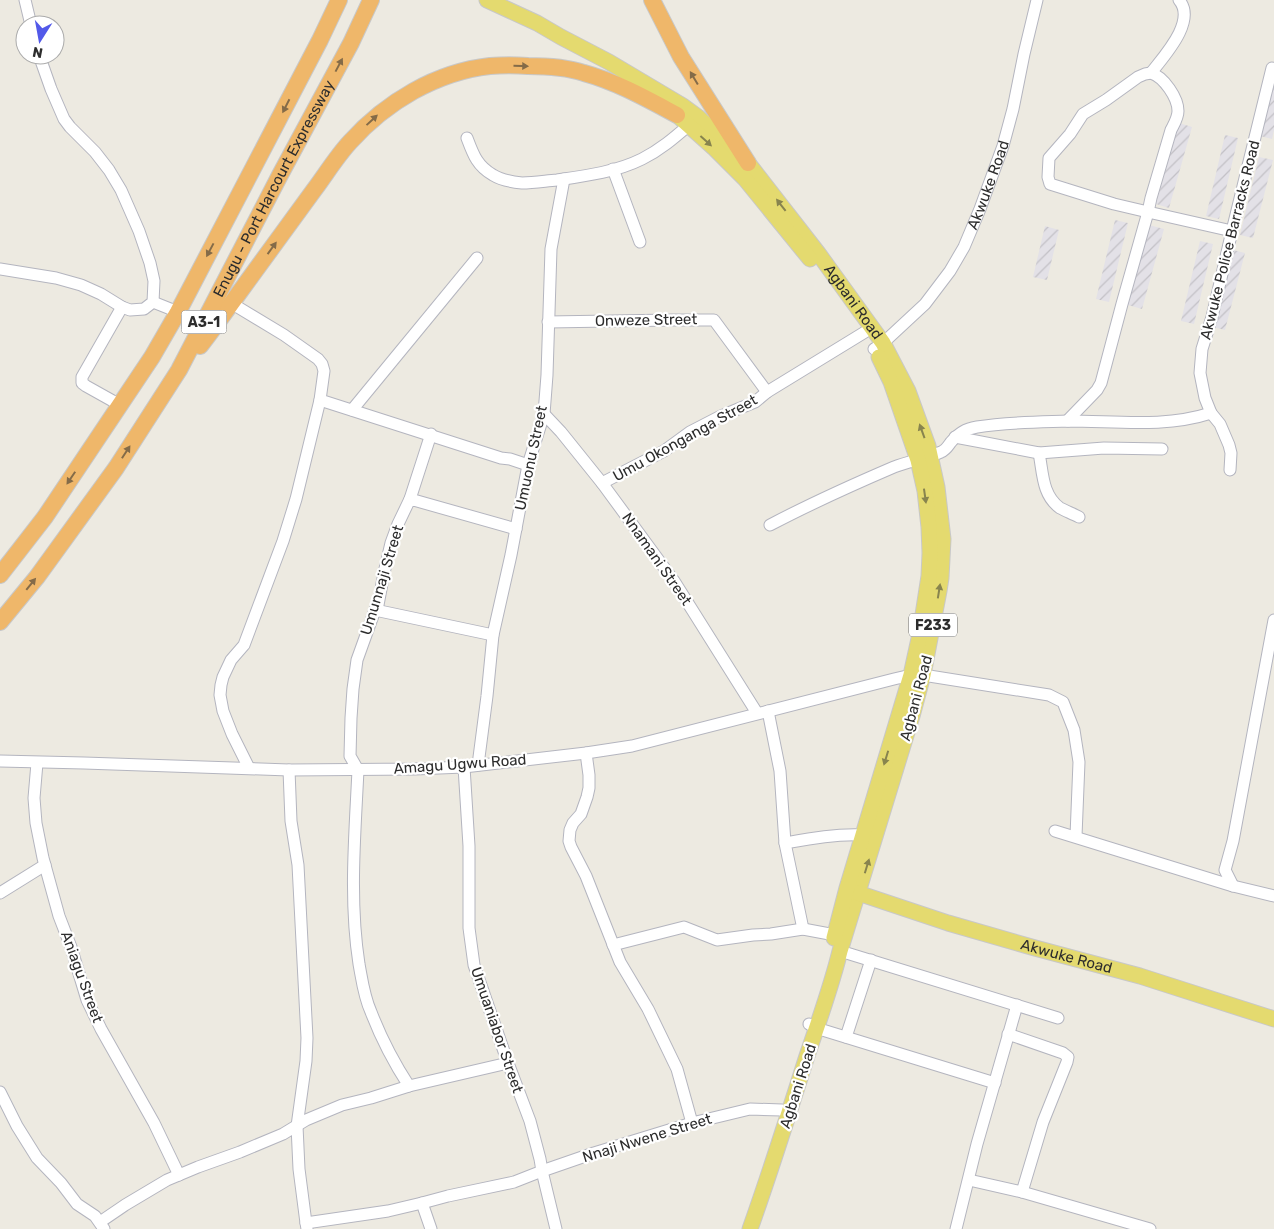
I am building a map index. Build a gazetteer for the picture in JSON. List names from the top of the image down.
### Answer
{
  "streets": {
    "highway": ["Enugu - Port Harcourt Expressway", "A3-1"],
    "main road": ["Akwuke Road", "Agbani Road", "F233"],
    "street": [
      "Akwuke Police Barracks Road",
      "Onweze Street",
      "Umu Okonganga Street",
      "Umuonu Street",
      "Nnamani Street",
      "Umunnaji Street",
      "Amagu Ugwu Road",
      "Aniagu Street",
      "Umuaniabor Street",
      "Nnaji Nwene Street"
    ]
  },
  "crossings": [
    ["Akwuke Road", "Agbani Road"],
    ["Agbani Road", "Umu Okonganga Street"],
    ["Agbani Road", "Amagu Ugwu Road"],
    ["Agbani Road", "Nnaji Nwene Street"],
    ["Onweze Street", "Umu Okonganga Street"],
    ["Onweze Street", "Umuonu Street"],
    ["Umu Okonganga Street", "Nnamani Street"],
    ["Umuonu Street", "Nnamani Street"],
    ["Umuonu Street", "Amagu Ugwu Road"],
    ["Nnamani Street", "Amagu Ugwu Road"],
    ["Umunnaji Street", "Amagu Ugwu Road"],
    ["Amagu Ugwu Road", "Aniagu Street"],
    ["Amagu Ugwu Road", "Umuaniabor Street"],
    ["Umuaniabor Street", "Nnaji Nwene Street"]
  ],
  "north": "bottom"
}
